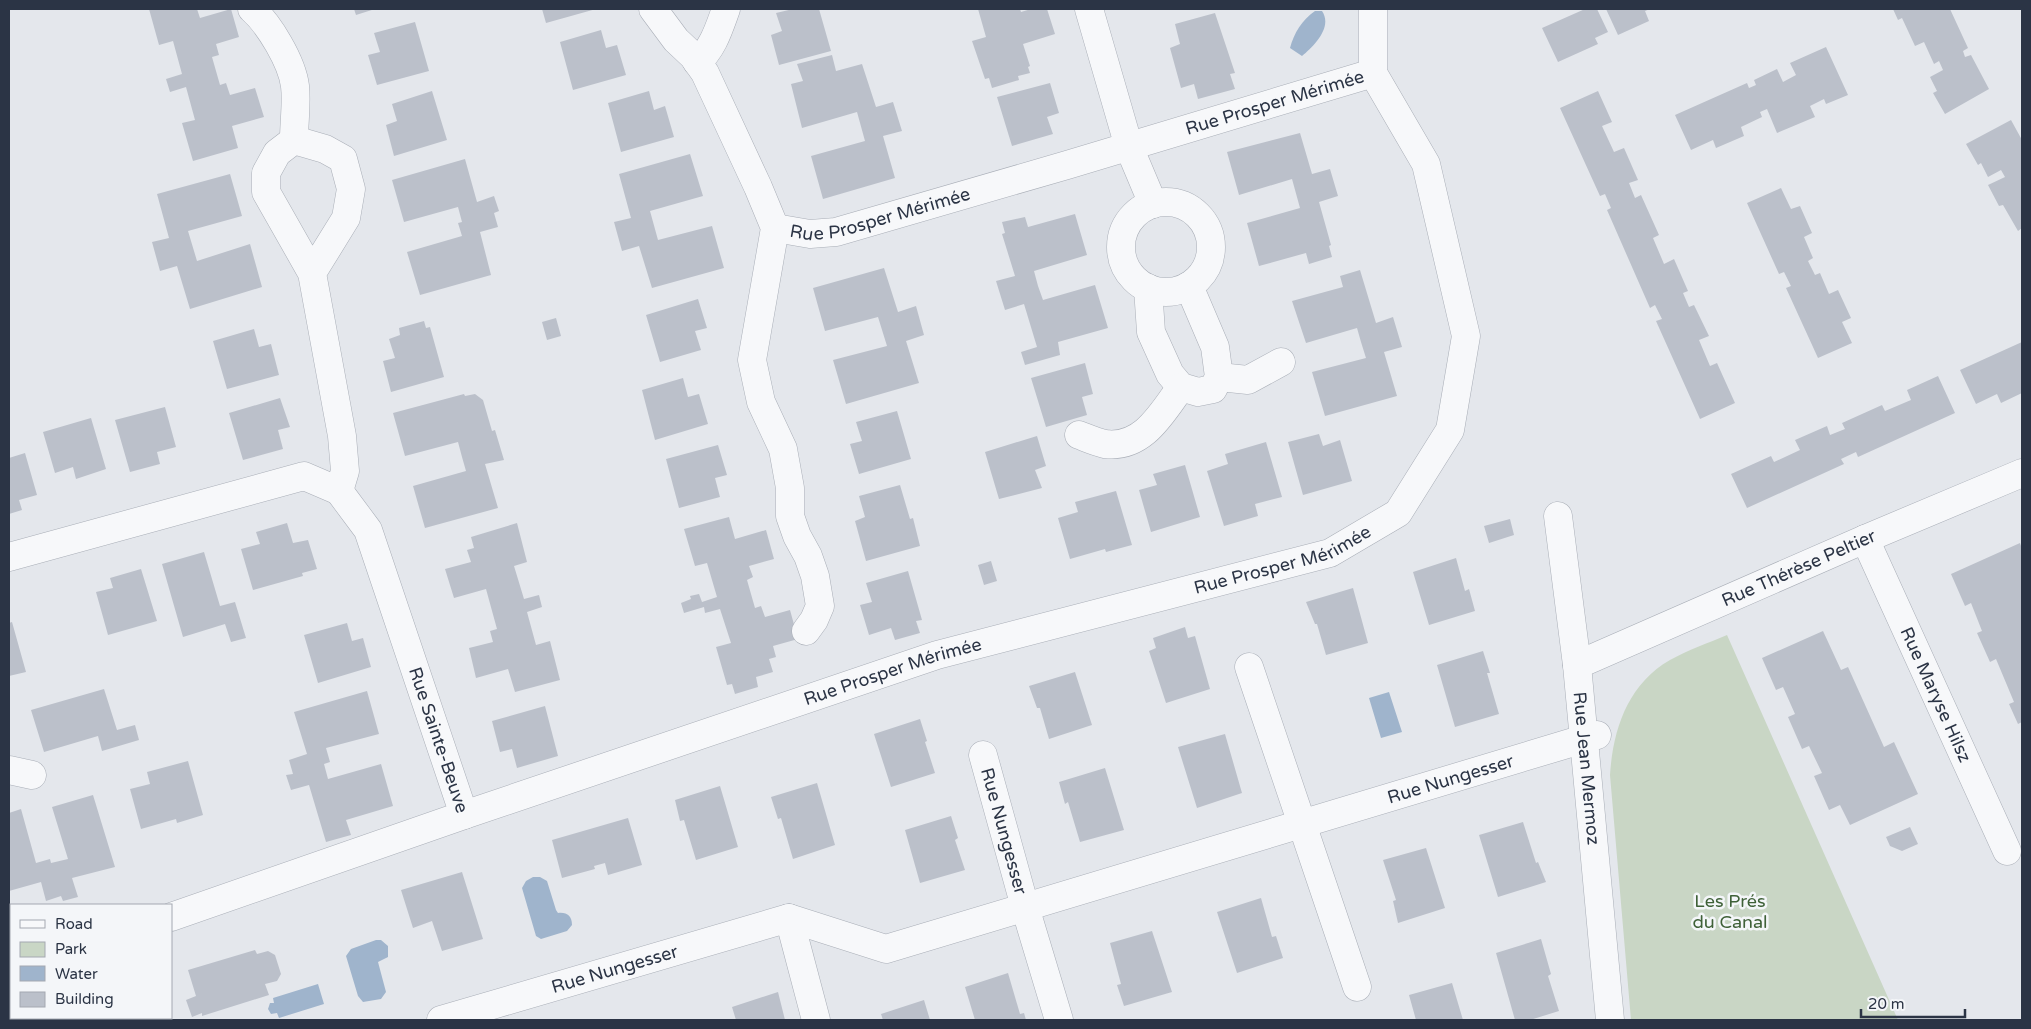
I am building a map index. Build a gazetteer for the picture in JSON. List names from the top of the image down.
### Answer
{
  "streets": {
    "street": [
      "Rue Prosper Mérimée",
      "Rue Thérèse Peltier",
      "Rue Maryse Hilsz",
      "Rue Sainte-Beuve",
      "Rue Jean Mermoz",
      "Rue Nungesser"
    ]
  },
  "crossings": [
    ["Rue Prosper Mérimée", "Rue Sainte-Beuve"],
    ["Rue Thérèse Peltier", "Rue Maryse Hilsz"],
    ["Rue Thérèse Peltier", "Rue Jean Mermoz"],
    ["Rue Jean Mermoz", "Rue Nungesser"]
  ],
  "parks": ["Les Prés du Canal"],
  "legend": [
    "Road",
    "Park",
    "Water",
    "Building"
  ],
  "scale_bar": "20 m"
}
